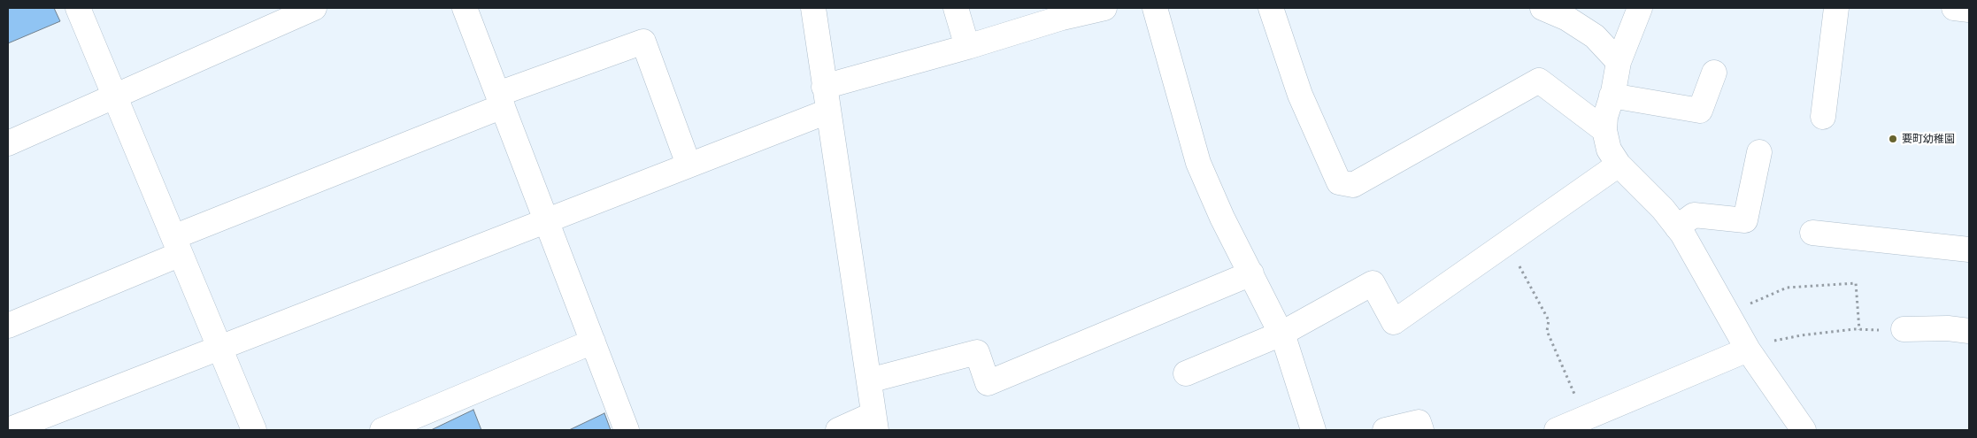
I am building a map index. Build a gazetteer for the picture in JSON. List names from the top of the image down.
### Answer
{
  "places": ["要町幼稚園"]
}
